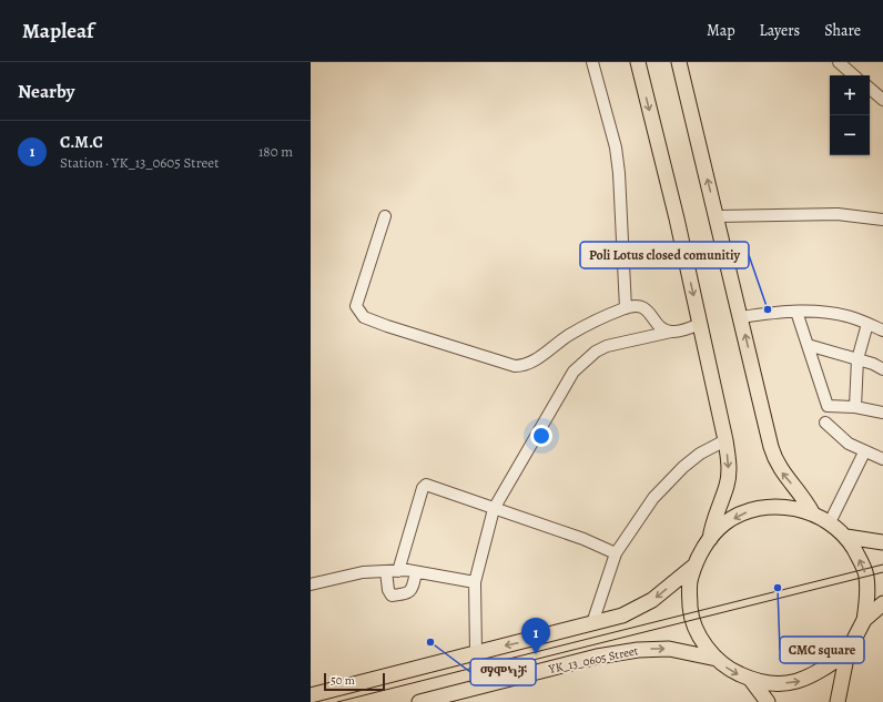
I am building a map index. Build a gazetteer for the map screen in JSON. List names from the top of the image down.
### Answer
{
  "streets": {
    "main road": ["YK_13_0605 Street"]
  },
  "places": ["Poli Lotus closed comunitiy", "CMC square", "ማሞካቻ"],
  "scale_bar": "50 m",
  "page": {
    "header": "Mapleaf",
    "nav": ["Map", "Layers", "Share"],
    "heading": "Nearby",
    "map_buttons": ["+", "−"],
    "list": [
      {
        "mark": "1",
        "name": "C.M.C",
        "note": "Station · YK_13_0605 Street",
        "value": "180 m"
      }
    ],
    "pins": "1",
    "scale": "50 m"
  }
}
